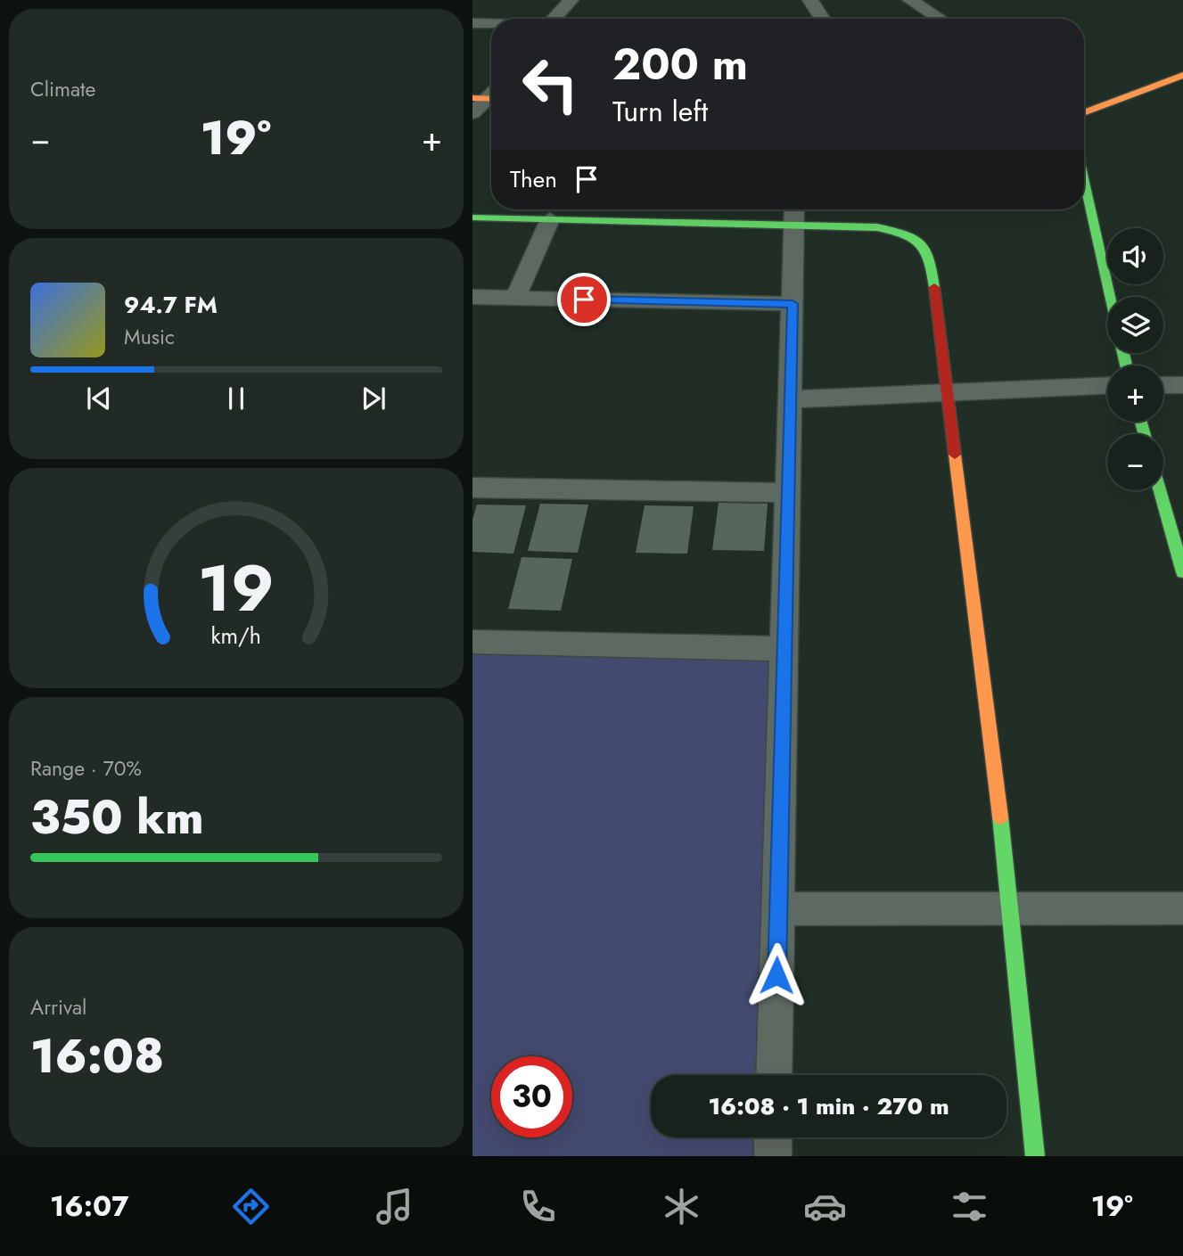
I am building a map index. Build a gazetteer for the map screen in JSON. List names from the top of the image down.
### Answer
{
  "page": {
    "tile": [
      "Climate",
      ["Range · 70%", "350 km"],
      ["Arrival", "16:08"]
    ],
    "turn": ["200 m", "Turn left"],
    "heat": ["−", "19°", "+"],
    "then": "Then",
    "map_buttons": ["+", "−"],
    "song": ["94.7 FM", "Music"],
    "limit": "30",
    "trip": "16:08 · 1 min · 270 m",
    "tabs": ["16:07", "19°"],
    "gauge": ["19", "km/h"]
  }
}
